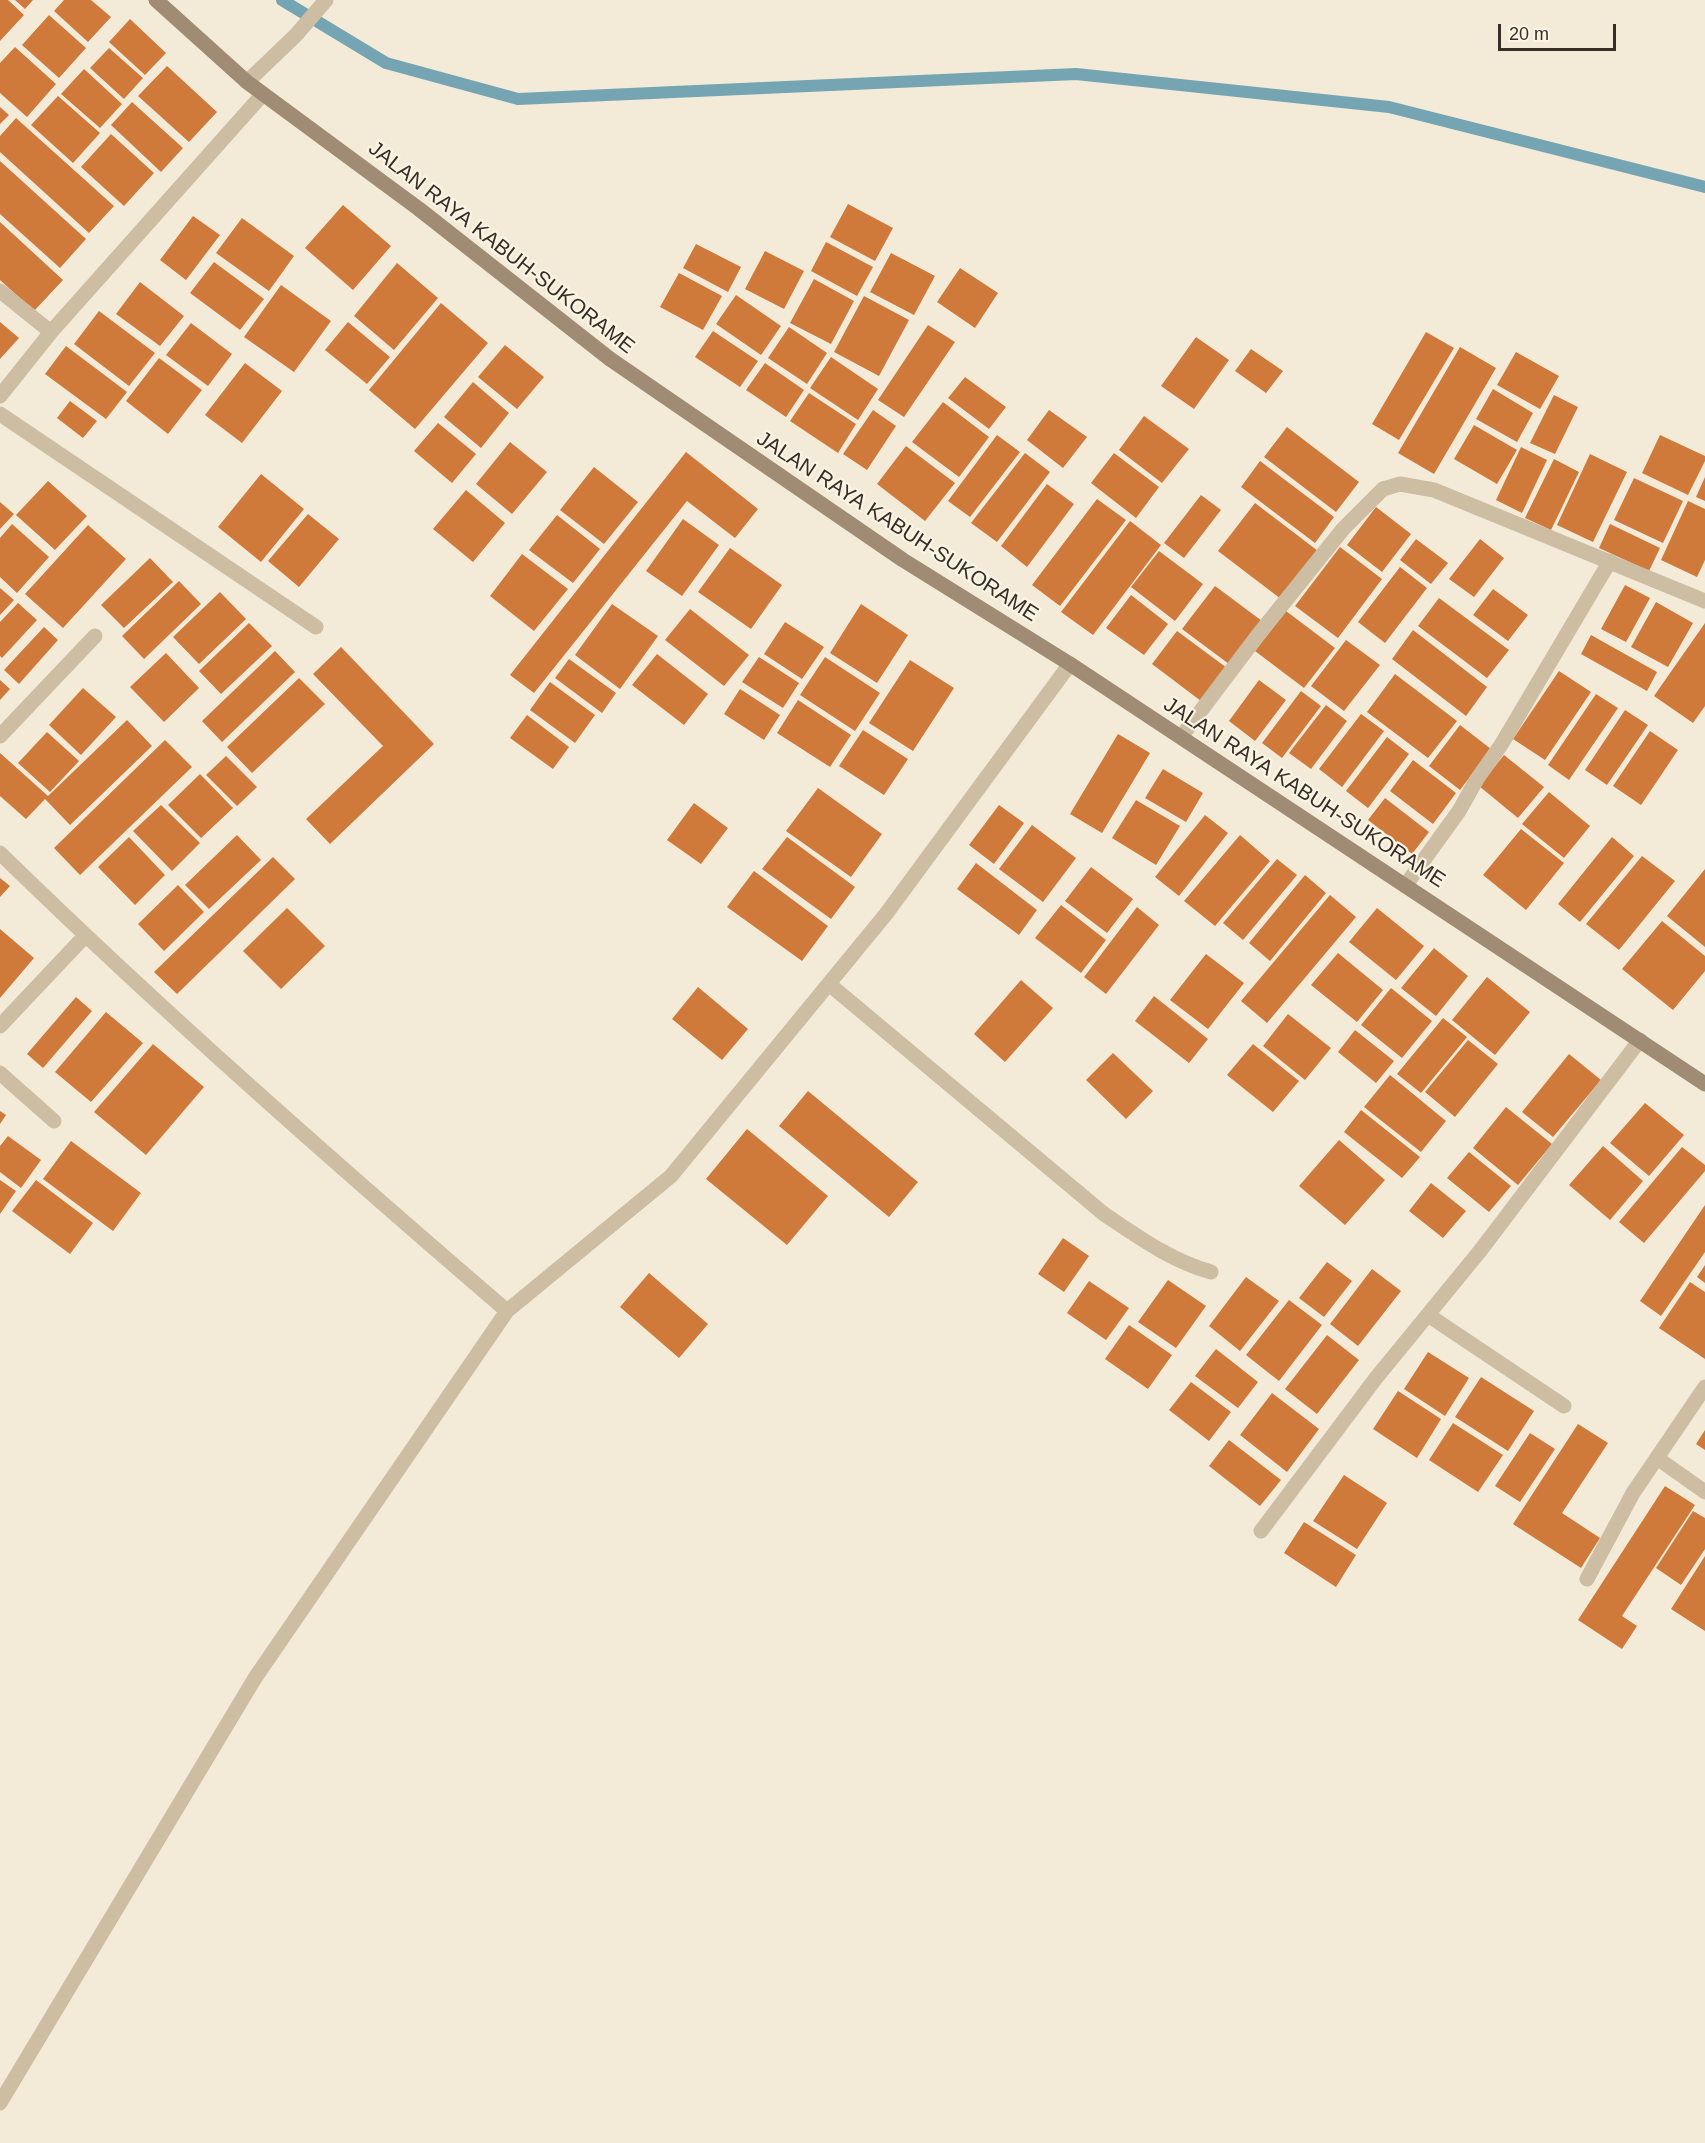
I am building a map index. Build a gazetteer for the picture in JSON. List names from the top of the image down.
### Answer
{
  "streets": {
    "main road": ["JALAN RAYA KABUH-SUKORAME"]
  },
  "scale_bar": "20 m"
}
